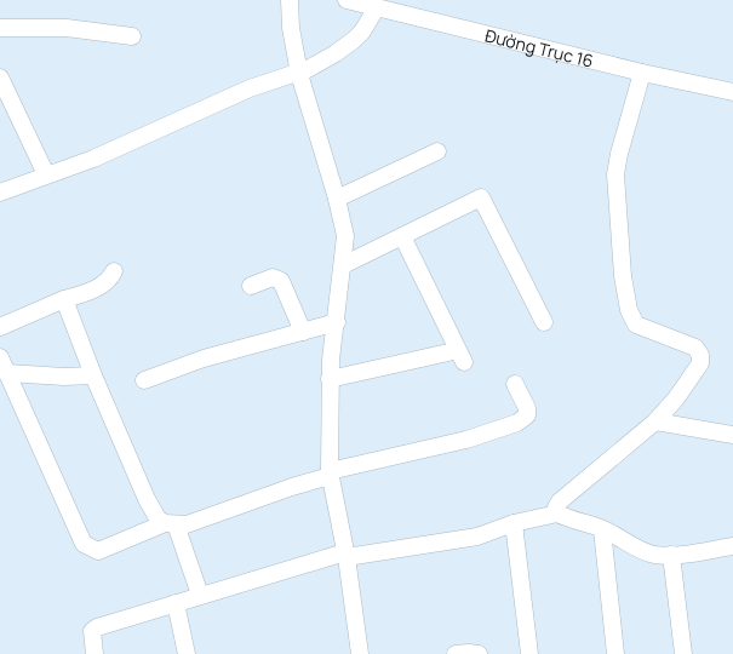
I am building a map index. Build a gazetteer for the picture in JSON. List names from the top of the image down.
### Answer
{
  "streets": {
    "street": ["Đường Trục 16"]
  }
}
